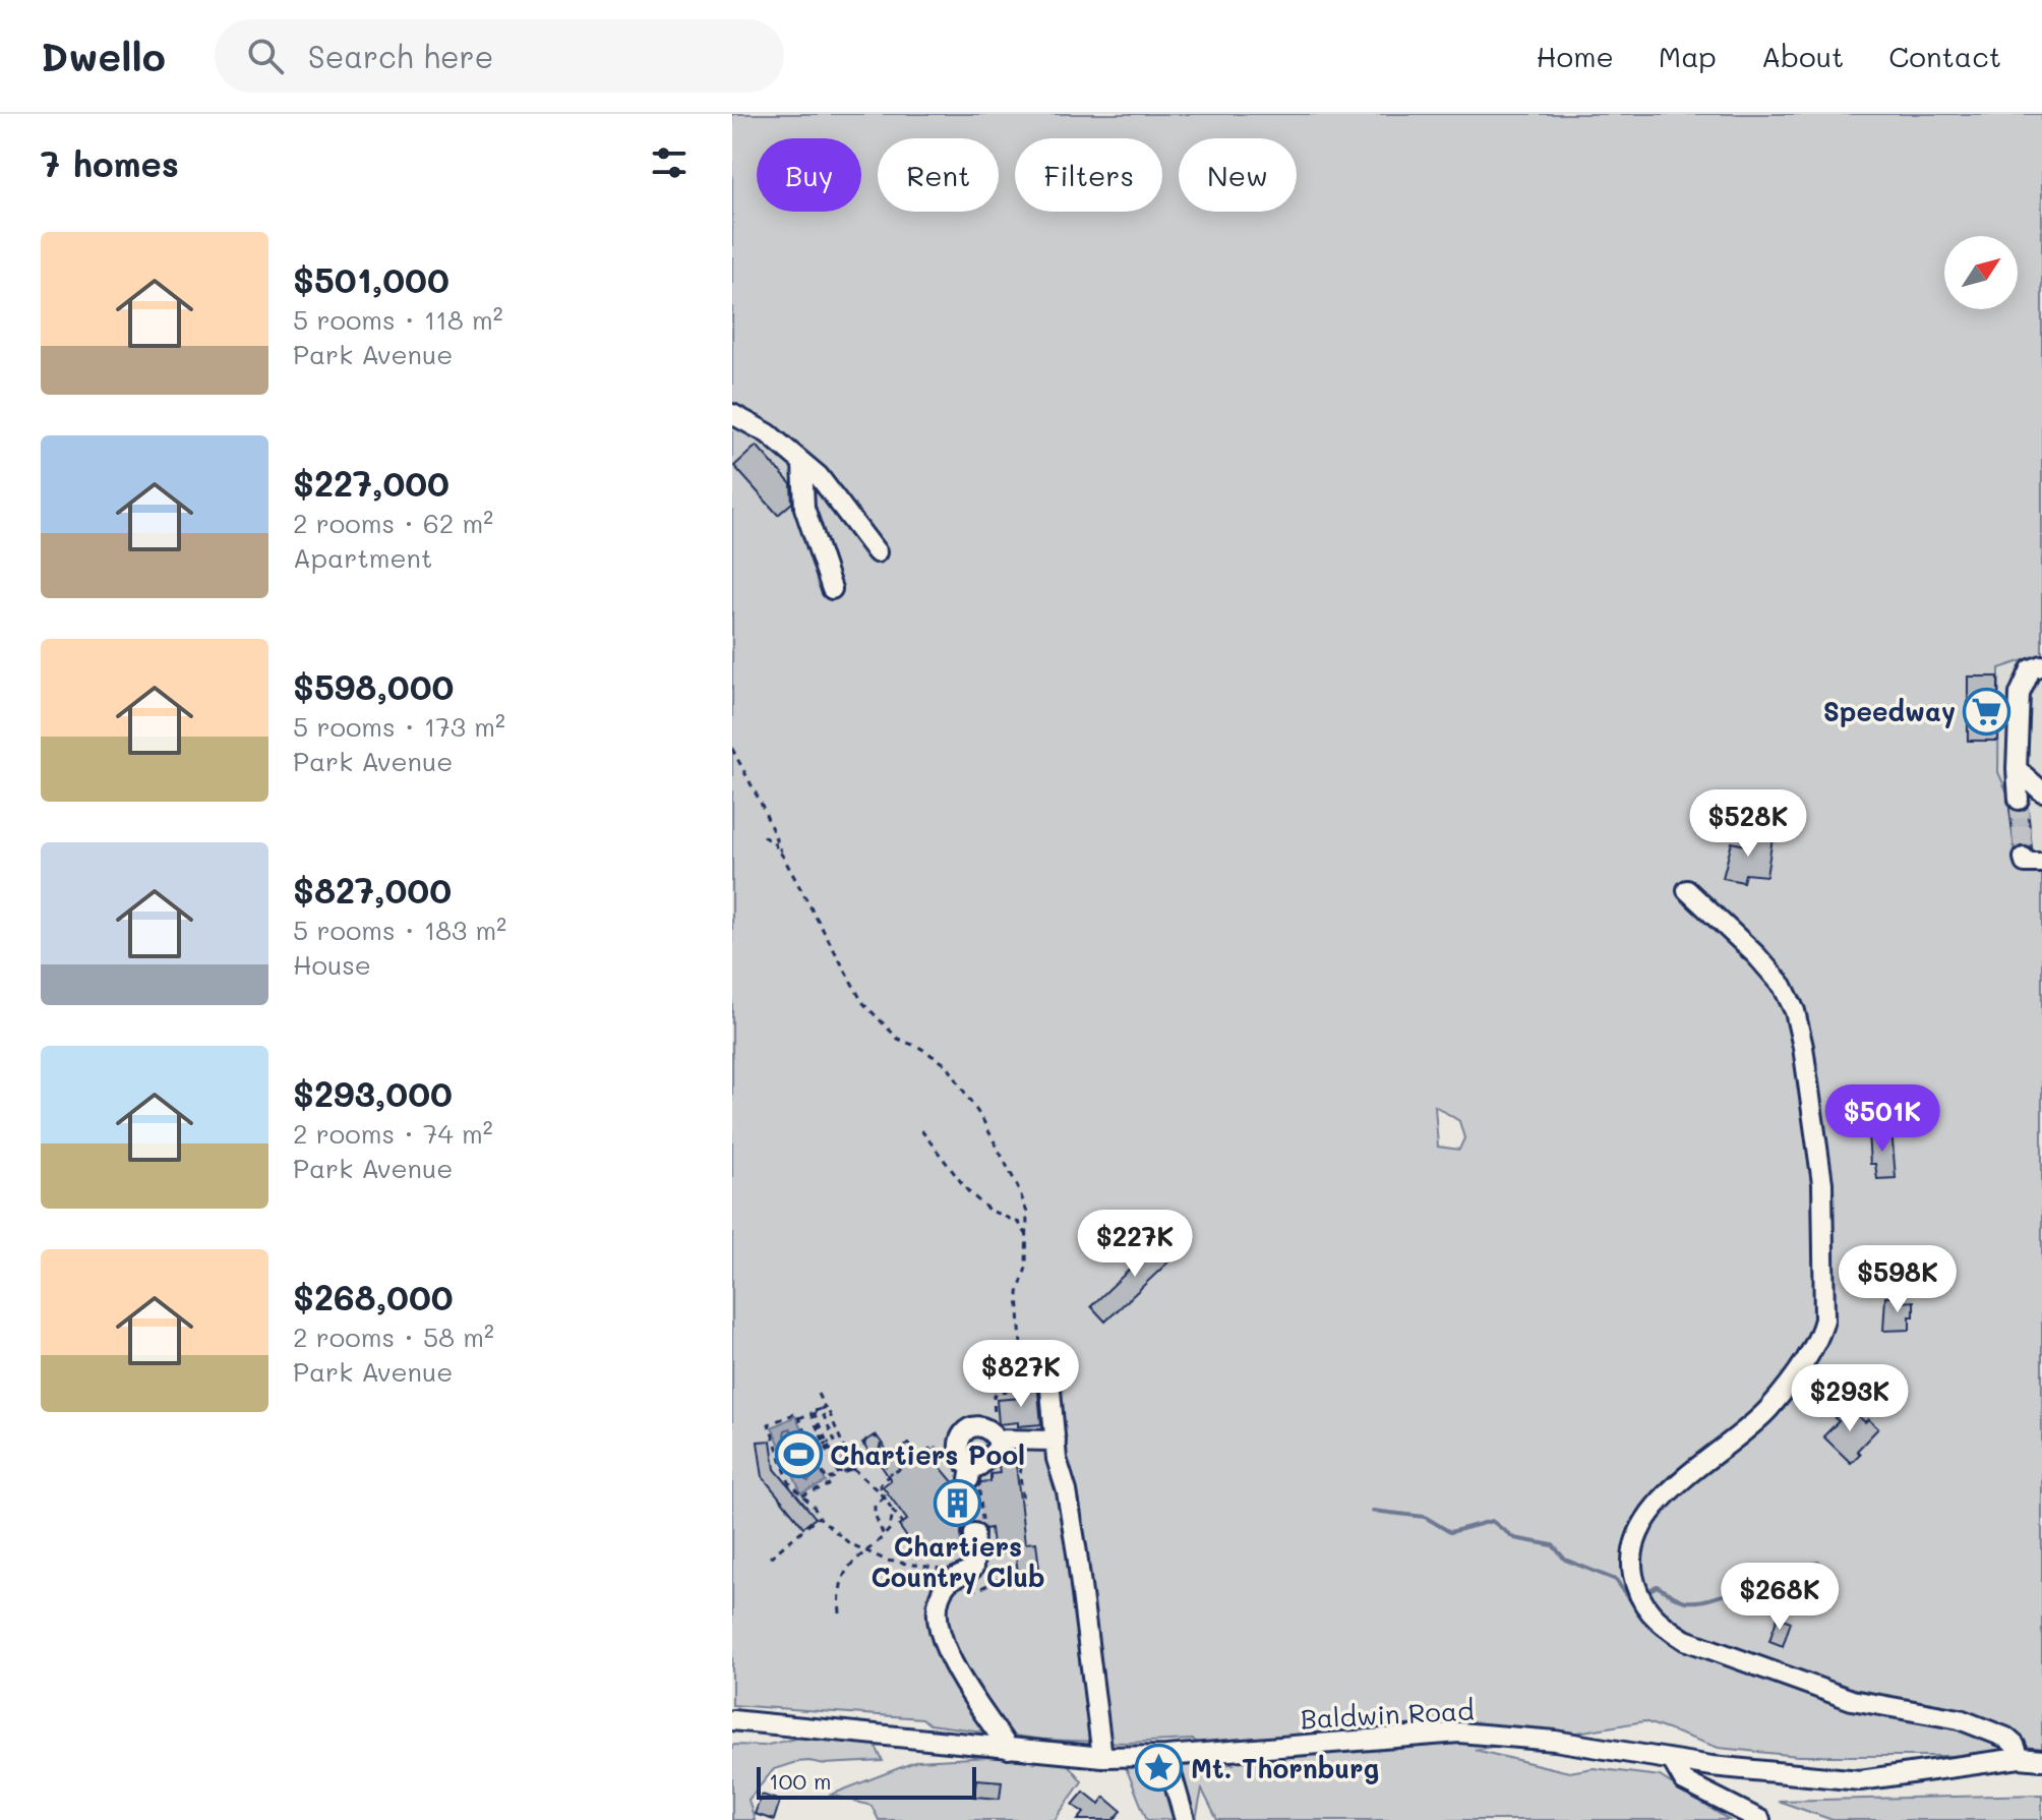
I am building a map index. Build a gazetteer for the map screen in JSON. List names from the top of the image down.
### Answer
{
  "streets": {
    "street": ["Baldwin Road"]
  },
  "places": {
    "supermarket": ["Speedway"],
    "sports": ["Chartiers Pool"],
    "building": ["Chartiers Country Club"],
    "place": ["Mt. Thornburg"]
  },
  "scale_bar": "100 m",
  "north": "top right",
  "page": {
    "header": "Dwello",
    "search": "Search here",
    "nav": [
      "Home",
      "Map",
      "About",
      "Contact"
    ],
    "heading": "7 homes",
    "chip": [
      "Buy",
      "Rent",
      "Filters",
      "New"
    ],
    "list": [
      {
        "name": "$501,000",
        "note": "5 rooms · 118 m² · Park Avenue"
      },
      {
        "name": "$227,000",
        "note": "2 rooms · 62 m² · Apartment"
      },
      {
        "name": "$598,000",
        "note": "5 rooms · 173 m² · Park Avenue"
      },
      {
        "name": "$827,000",
        "note": "5 rooms · 183 m² · House"
      },
      {
        "name": "$293,000",
        "note": "2 rooms · 74 m² · Park Avenue"
      },
      {
        "name": "$268,000",
        "note": "2 rooms · 58 m² · Park Avenue"
      }
    ],
    "price": [
      "$528K",
      "$501K",
      "$227K",
      "$598K",
      "$827K",
      "$293K",
      "$268K"
    ],
    "scale": "100 m"
  }
}
